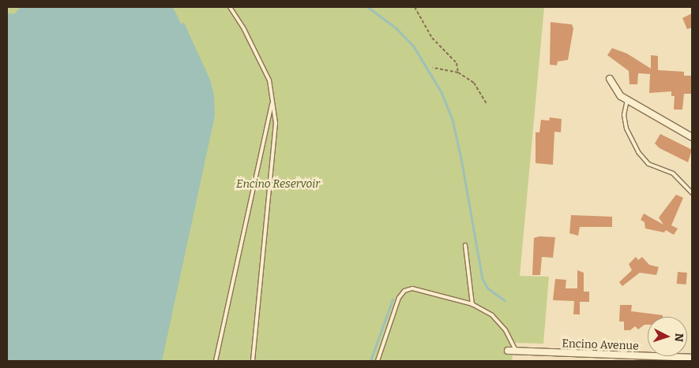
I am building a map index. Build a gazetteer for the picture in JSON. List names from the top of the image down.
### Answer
{
  "streets": {
    "street": ["Encino Avenue"]
  },
  "parks": ["Encino Reservoir"],
  "north": "right"
}
